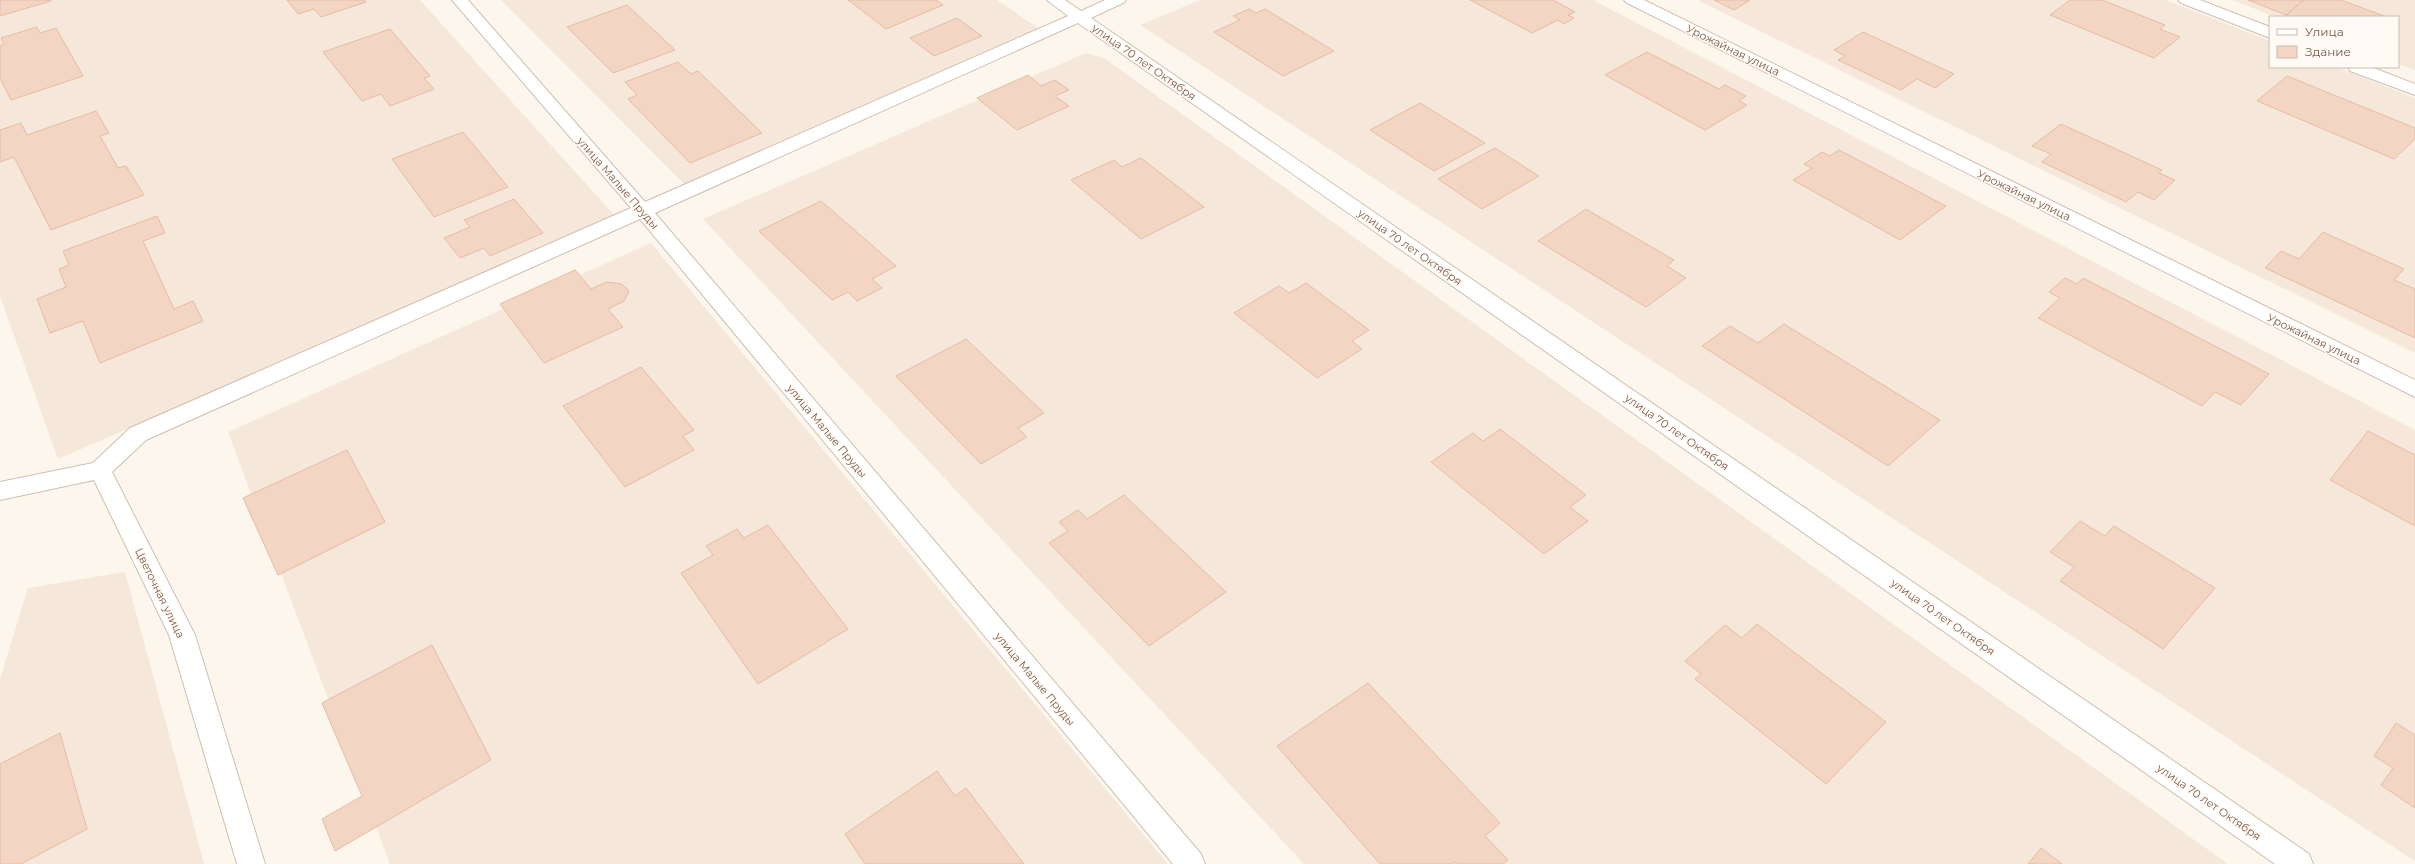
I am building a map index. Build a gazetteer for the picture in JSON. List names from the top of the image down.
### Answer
{
  "streets": {
    "street": [
      "Урожайная улица",
      "улица 70 лет Октября",
      "улица Малые Пруды",
      "Цветочная улица"
    ]
  },
  "legend": ["Улица", "Здание"]
}
